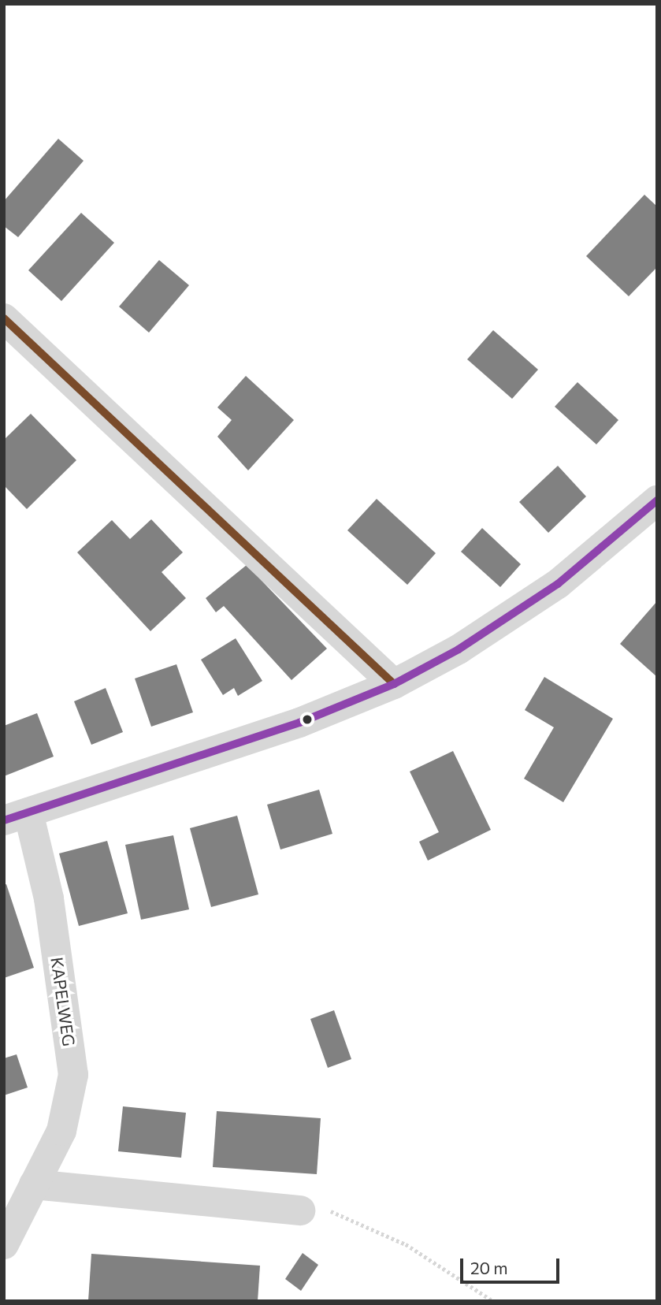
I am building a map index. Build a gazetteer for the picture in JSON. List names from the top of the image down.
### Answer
{
  "streets": {
    "street": ["KAPELWEG"]
  },
  "scale_bar": "20 m"
}
